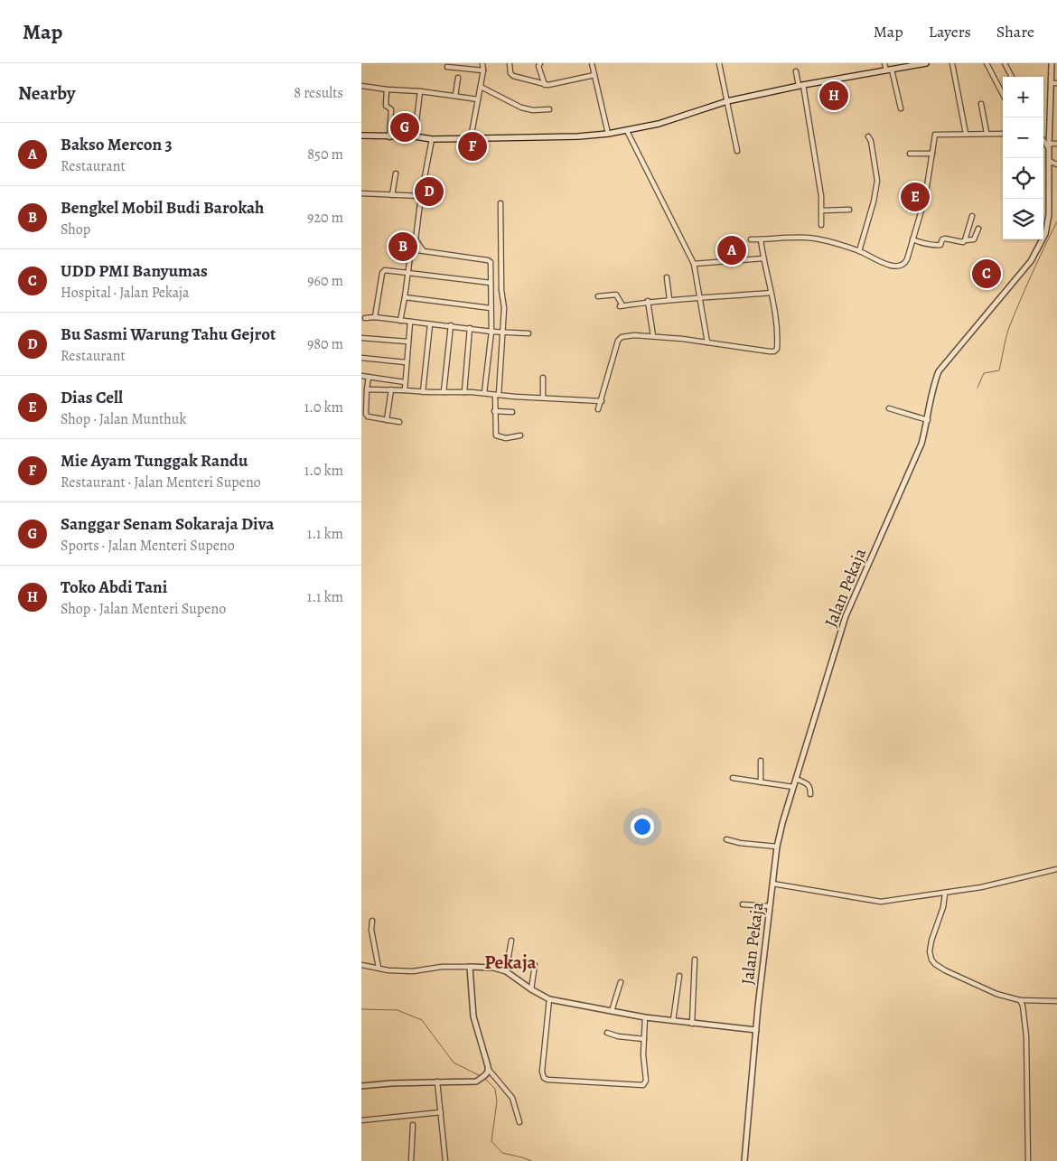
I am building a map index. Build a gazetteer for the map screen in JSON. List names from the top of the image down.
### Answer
{
  "streets": {
    "street": ["Jalan Pekaja"]
  },
  "districts": ["Pekaja"],
  "page": {
    "header": "Map",
    "nav": ["Map", "Layers", "Share"],
    "heading": ["Nearby", "8 results"],
    "map_buttons": ["+", "−"],
    "pins": [
      "H",
      "G",
      "F",
      "D",
      "E",
      "B",
      "A",
      "C"
    ],
    "list": [
      {
        "mark": "A",
        "name": "Bakso Mercon 3",
        "note": "Restaurant",
        "value": "850 m"
      },
      {
        "mark": "B",
        "name": "Bengkel Mobil Budi Barokah",
        "note": "Shop",
        "value": "920 m"
      },
      {
        "mark": "C",
        "name": "UDD PMI Banyumas",
        "note": "Hospital · Jalan Pekaja",
        "value": "960 m"
      },
      {
        "mark": "D",
        "name": "Bu Sasmi Warung Tahu Gejrot",
        "note": "Restaurant",
        "value": "980 m"
      },
      {
        "mark": "E",
        "name": "Dias Cell",
        "note": "Shop · Jalan Munthuk",
        "value": "1.0 km"
      },
      {
        "mark": "F",
        "name": "Mie Ayam Tunggak Randu",
        "note": "Restaurant · Jalan Menteri Supeno",
        "value": "1.0 km"
      },
      {
        "mark": "G",
        "name": "Sanggar Senam Sokaraja Diva",
        "note": "Sports · Jalan Menteri Supeno",
        "value": "1.1 km"
      },
      {
        "mark": "H",
        "name": "Toko Abdi Tani",
        "note": "Shop · Jalan Menteri Supeno",
        "value": "1.1 km"
      }
    ]
  }
}
